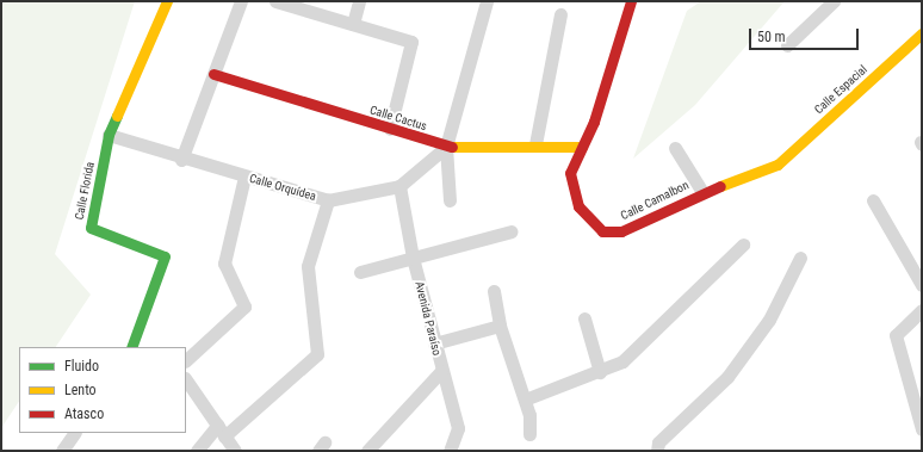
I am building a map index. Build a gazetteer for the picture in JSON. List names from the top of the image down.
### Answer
{
  "streets": {
    "street": [
      "Calle Espacial",
      "Calle Cactus",
      "Calle Orquídea",
      "Calle Florida",
      "Calle Camalbon",
      "Avenida Paraíso"
    ]
  },
  "crossings": [
    ["Calle Espacial", "Calle Camalbon"],
    ["Calle Cactus", "Calle Orquídea"],
    ["Calle Cactus", "Calle Camalbon"],
    ["Calle Orquídea", "Calle Florida"],
    ["Calle Orquídea", "Avenida Paraíso"]
  ],
  "legend": ["Fluido", "Lento", "Atasco"],
  "scale_bar": "50 m"
}
